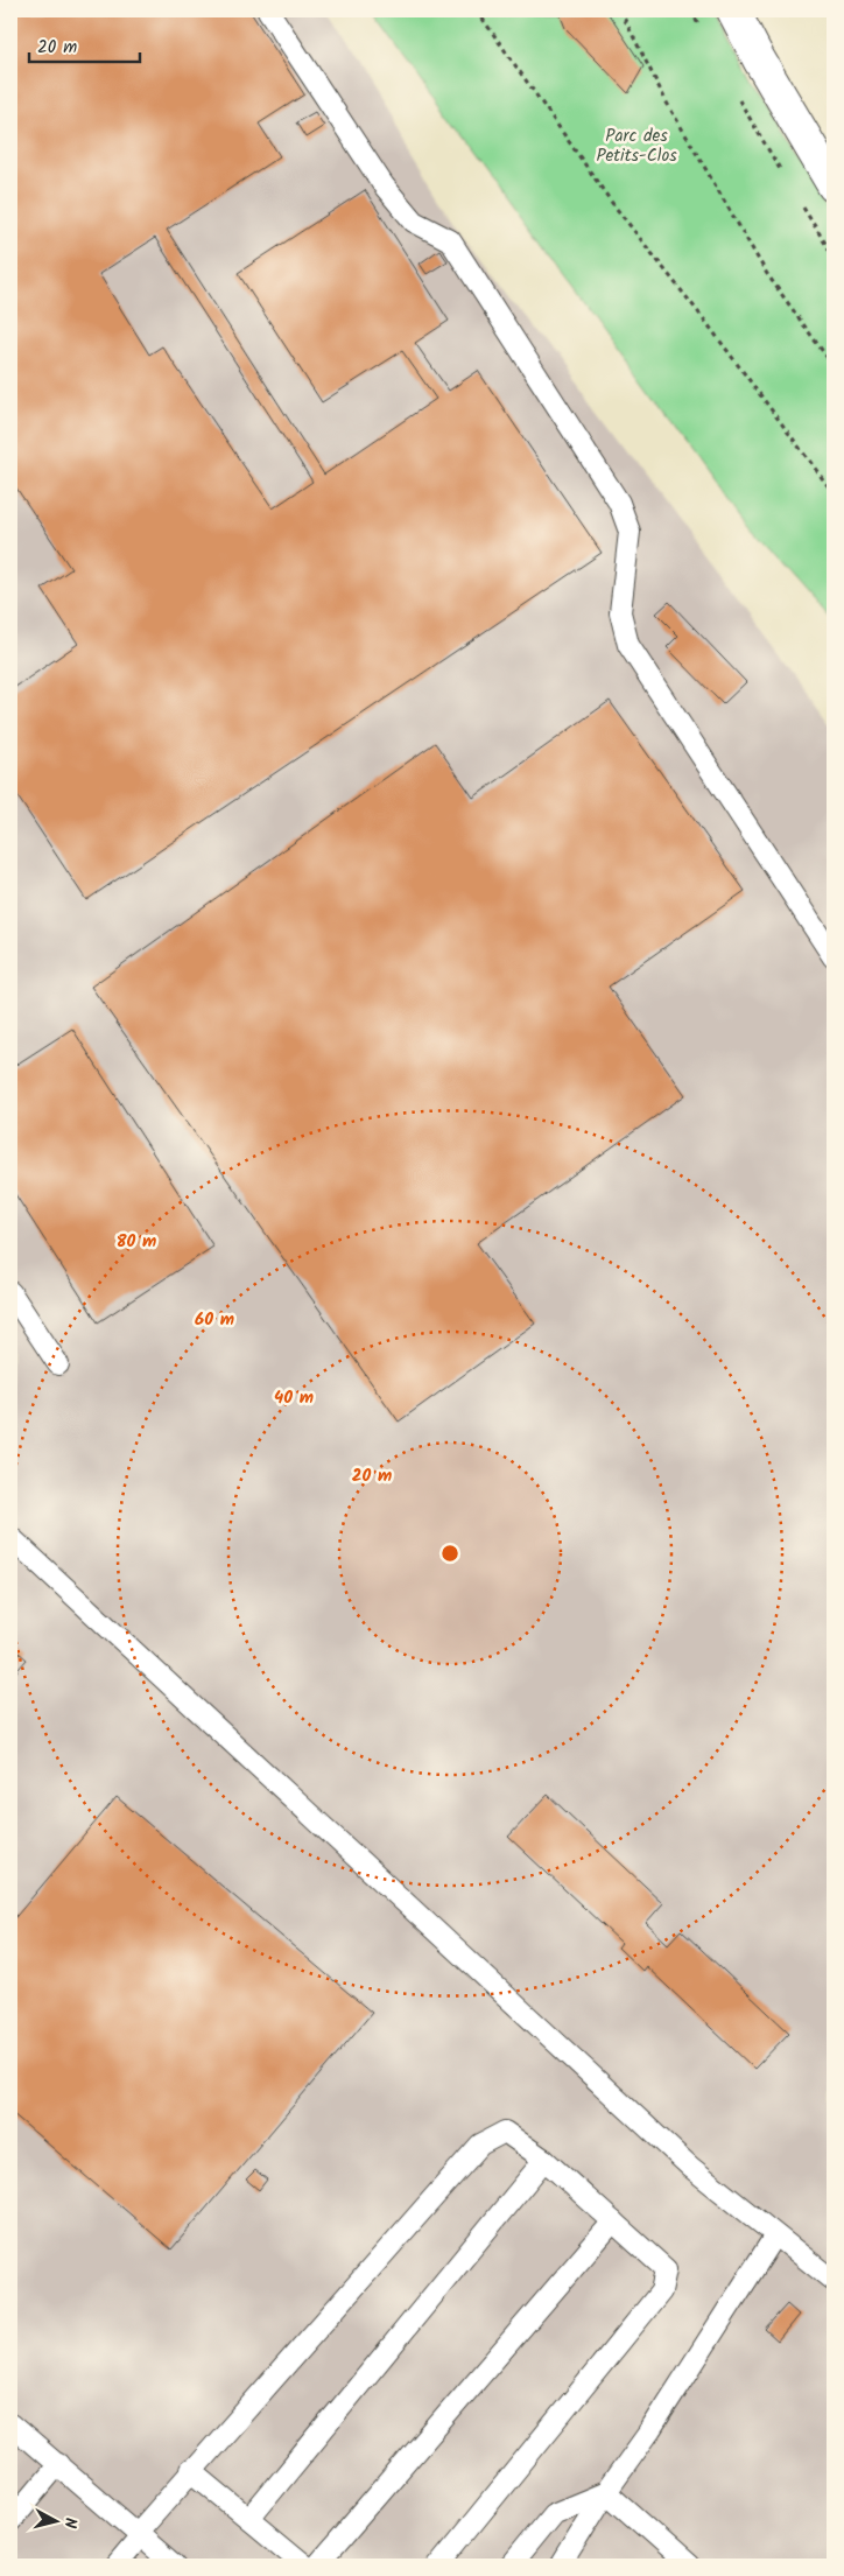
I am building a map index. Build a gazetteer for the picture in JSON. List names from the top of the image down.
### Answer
{
  "parks": ["Parc des Petits-Clos"],
  "scale_bar": "20 m",
  "north": "right",
  "rings": [
    "80 m",
    "60 m",
    "40 m",
    "20 m"
  ]
}
